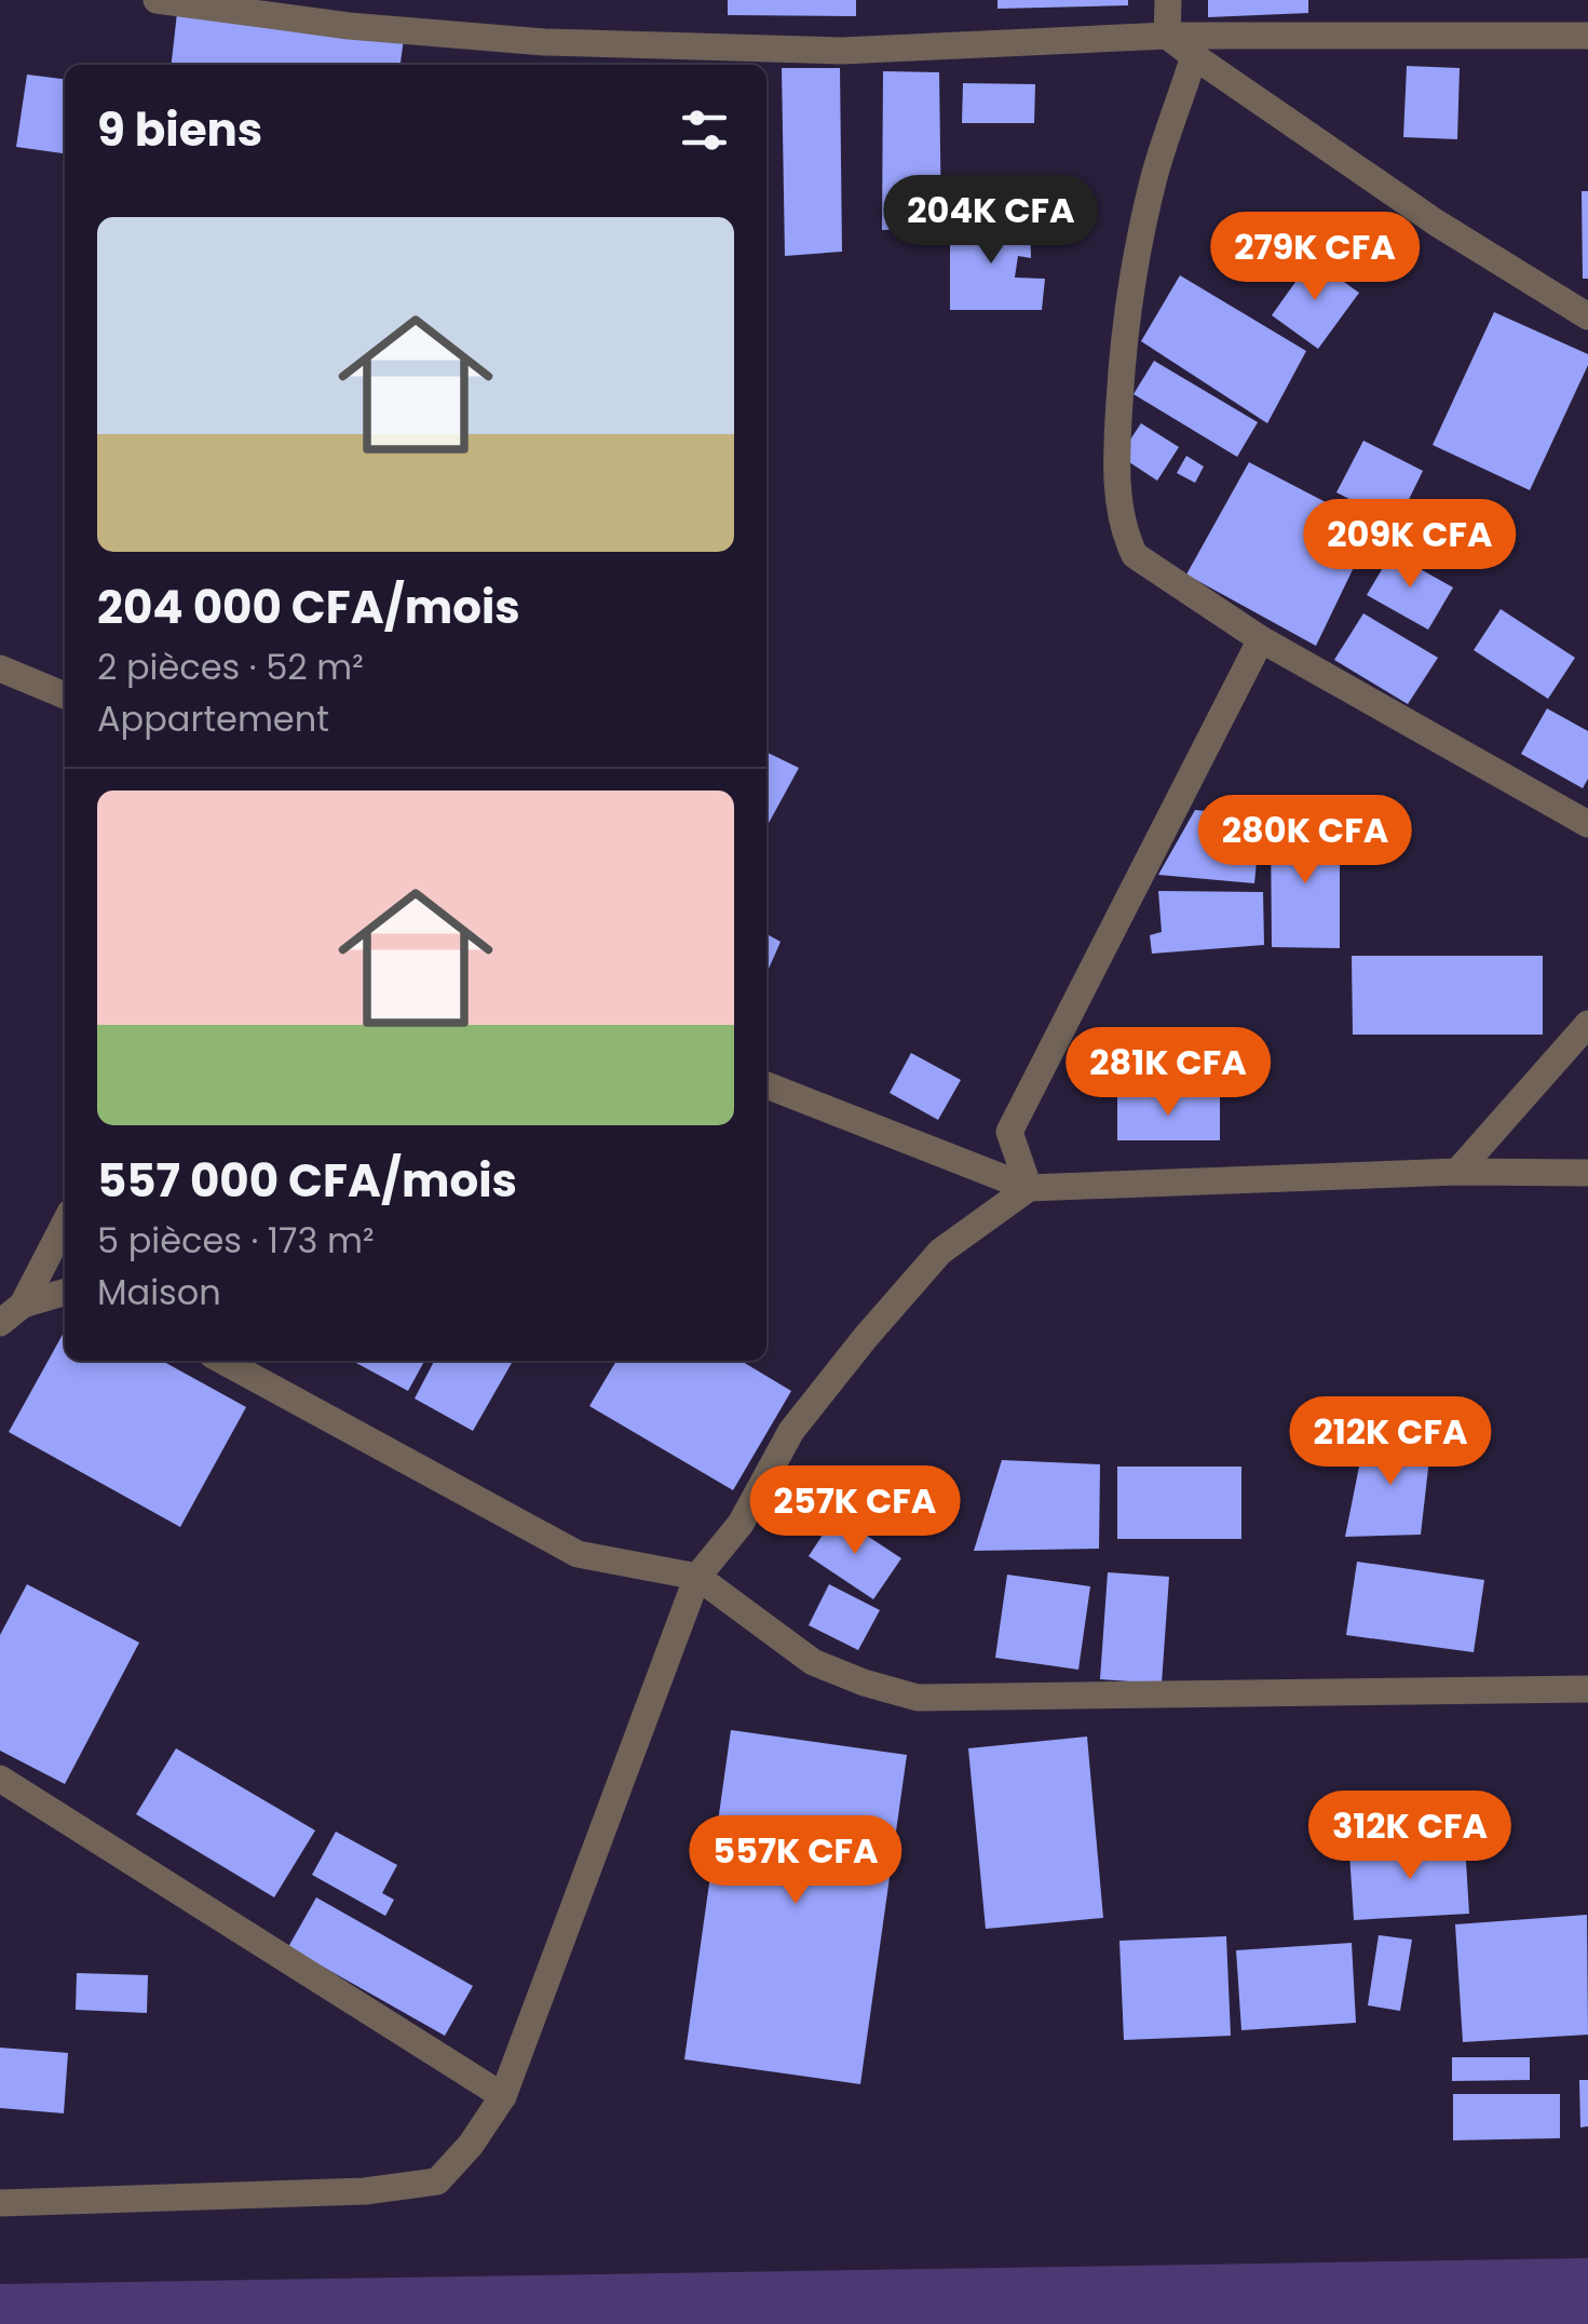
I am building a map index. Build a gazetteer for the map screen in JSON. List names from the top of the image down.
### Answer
{
  "page": {
    "heading": "9 biens",
    "price": [
      "204K CFA",
      "279K CFA",
      "209K CFA",
      "280K CFA",
      "281K CFA",
      "212K CFA",
      "257K CFA",
      "312K CFA",
      "557K CFA"
    ],
    "list": [
      {
        "name": "204 000 CFA/mois",
        "note": "2 pièces · 52 m² · Appartement"
      },
      {
        "name": "557 000 CFA/mois",
        "note": "5 pièces · 173 m² · Maison"
      }
    ]
  }
}
